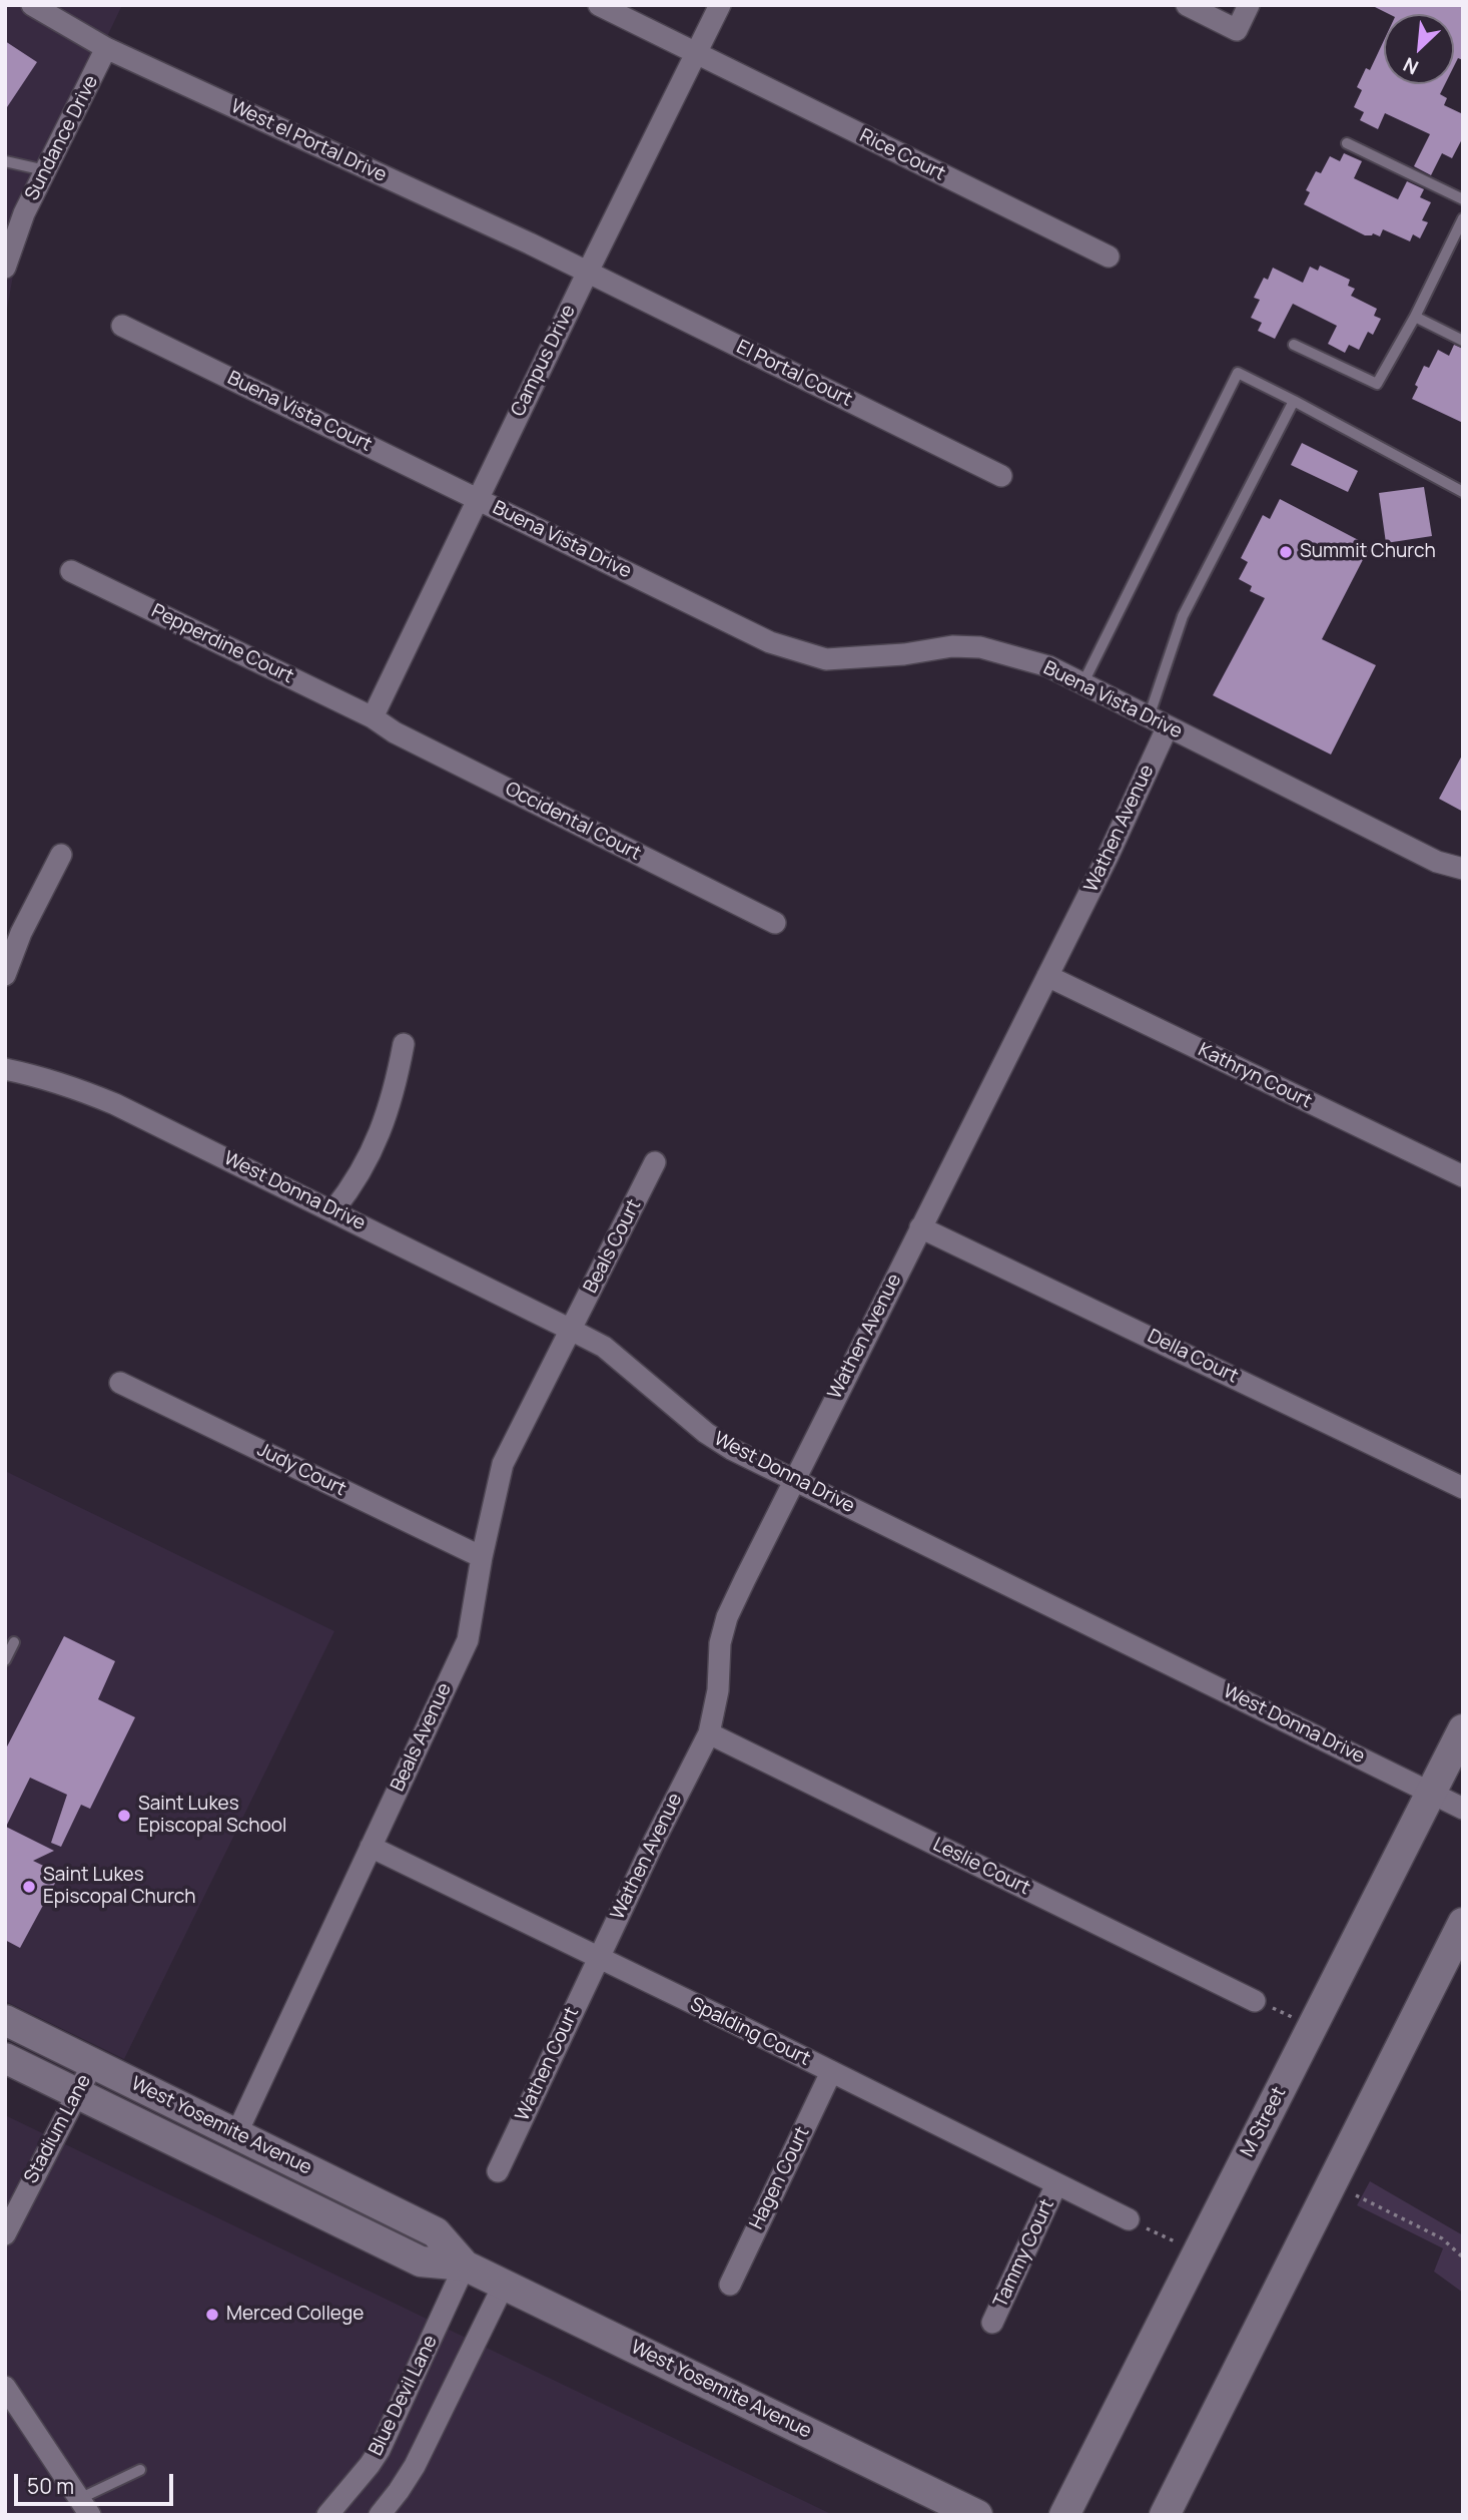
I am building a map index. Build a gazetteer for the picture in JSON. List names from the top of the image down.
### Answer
{
  "streets": {
    "main road": ["M Street", "West Yosemite Avenue"],
    "street": [
      "Sundance Drive",
      "West el Portal Drive",
      "Rice Court",
      "Campus Drive",
      "El Portal Court",
      "Buena Vista Court",
      "Buena Vista Drive",
      "Pepperdine Court",
      "Occidental Court",
      "Wathen Avenue",
      "Kathryn Court",
      "West Donna Drive",
      "Beals Court",
      "Della Court",
      "Judy Court",
      "Beals Avenue",
      "Leslie Court",
      "Spalding Court",
      "Wathen Court",
      "Stadium Lane",
      "Hagen Court",
      "Tammy Court",
      "Blue Devil Lane"
    ]
  },
  "crossings": [
    ["Sundance Drive", "West el Portal Drive"],
    ["West el Portal Drive", "Campus Drive"],
    ["West el Portal Drive", "El Portal Court"],
    ["Rice Court", "Campus Drive"],
    ["Campus Drive", "El Portal Court"],
    ["Campus Drive", "Buena Vista Court"],
    ["Campus Drive", "Buena Vista Drive"],
    ["Campus Drive", "Pepperdine Court"],
    ["Campus Drive", "Occidental Court"],
    ["Buena Vista Court", "Buena Vista Drive"],
    ["Buena Vista Drive", "Wathen Avenue"],
    ["Pepperdine Court", "Occidental Court"],
    ["Wathen Avenue", "Kathryn Court"],
    ["Wathen Avenue", "West Donna Drive"],
    ["Wathen Avenue", "Della Court"],
    ["Wathen Avenue", "Leslie Court"],
    ["Wathen Avenue", "Spalding Court"],
    ["Wathen Avenue", "Wathen Court"],
    ["West Donna Drive", "Beals Court"],
    ["West Donna Drive", "Beals Avenue"],
    ["West Donna Drive", "M Street"],
    ["Beals Court", "Beals Avenue"],
    ["Judy Court", "Beals Avenue"],
    ["Beals Avenue", "Spalding Court"],
    ["Beals Avenue", "West Yosemite Avenue"],
    ["Spalding Court", "Wathen Court"],
    ["Spalding Court", "Hagen Court"],
    ["Spalding Court", "Tammy Court"],
    ["West Yosemite Avenue", "Stadium Lane"],
    ["West Yosemite Avenue", "Blue Devil Lane"]
  ],
  "places": [
    "Summit Church",
    "Saint Lukes Episcopal School",
    "Saint Lukes Episcopal Church",
    "Merced College"
  ],
  "scale_bar": "50 m",
  "north": "bottom left"
}
